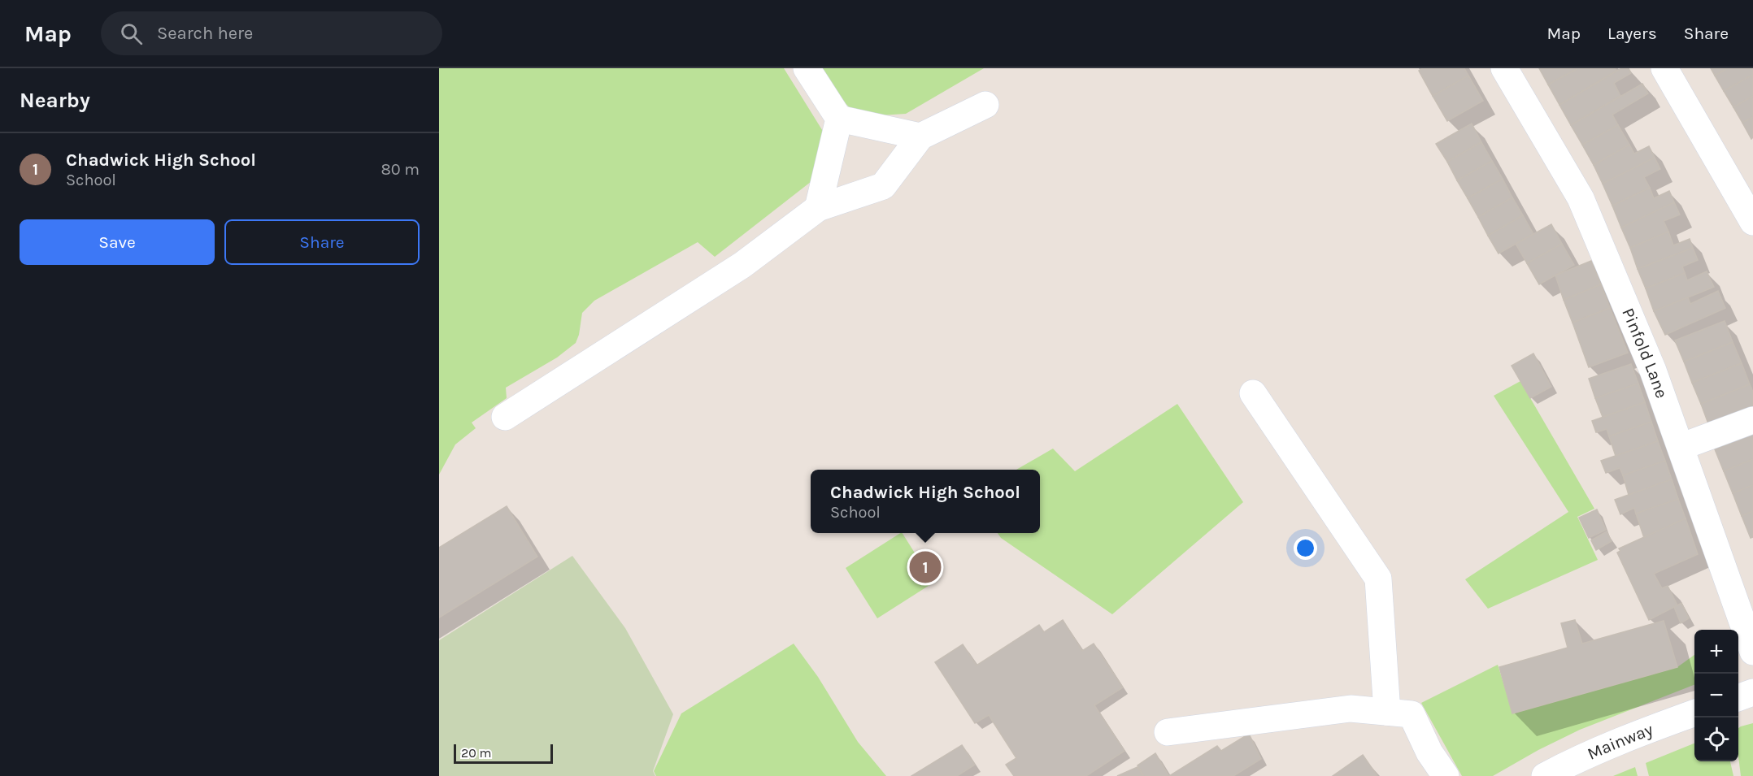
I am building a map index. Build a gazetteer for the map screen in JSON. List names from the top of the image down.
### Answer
{
  "streets": {
    "street": ["Pinfold Lane", "Mainway"]
  },
  "scale_bar": "20 m",
  "page": {
    "header": "Map",
    "search": "Search here",
    "nav": ["Map", "Layers", "Share"],
    "heading": "Nearby",
    "list": [
      {
        "mark": "1",
        "name": "Chadwick High School",
        "note": "School",
        "value": "80 m"
      }
    ],
    "buttons": ["Save", "Share"],
    "popup": ["Chadwick High School", "School"],
    "pins": "1",
    "map_buttons": ["+", "−"],
    "scale": "20 m"
  }
}
